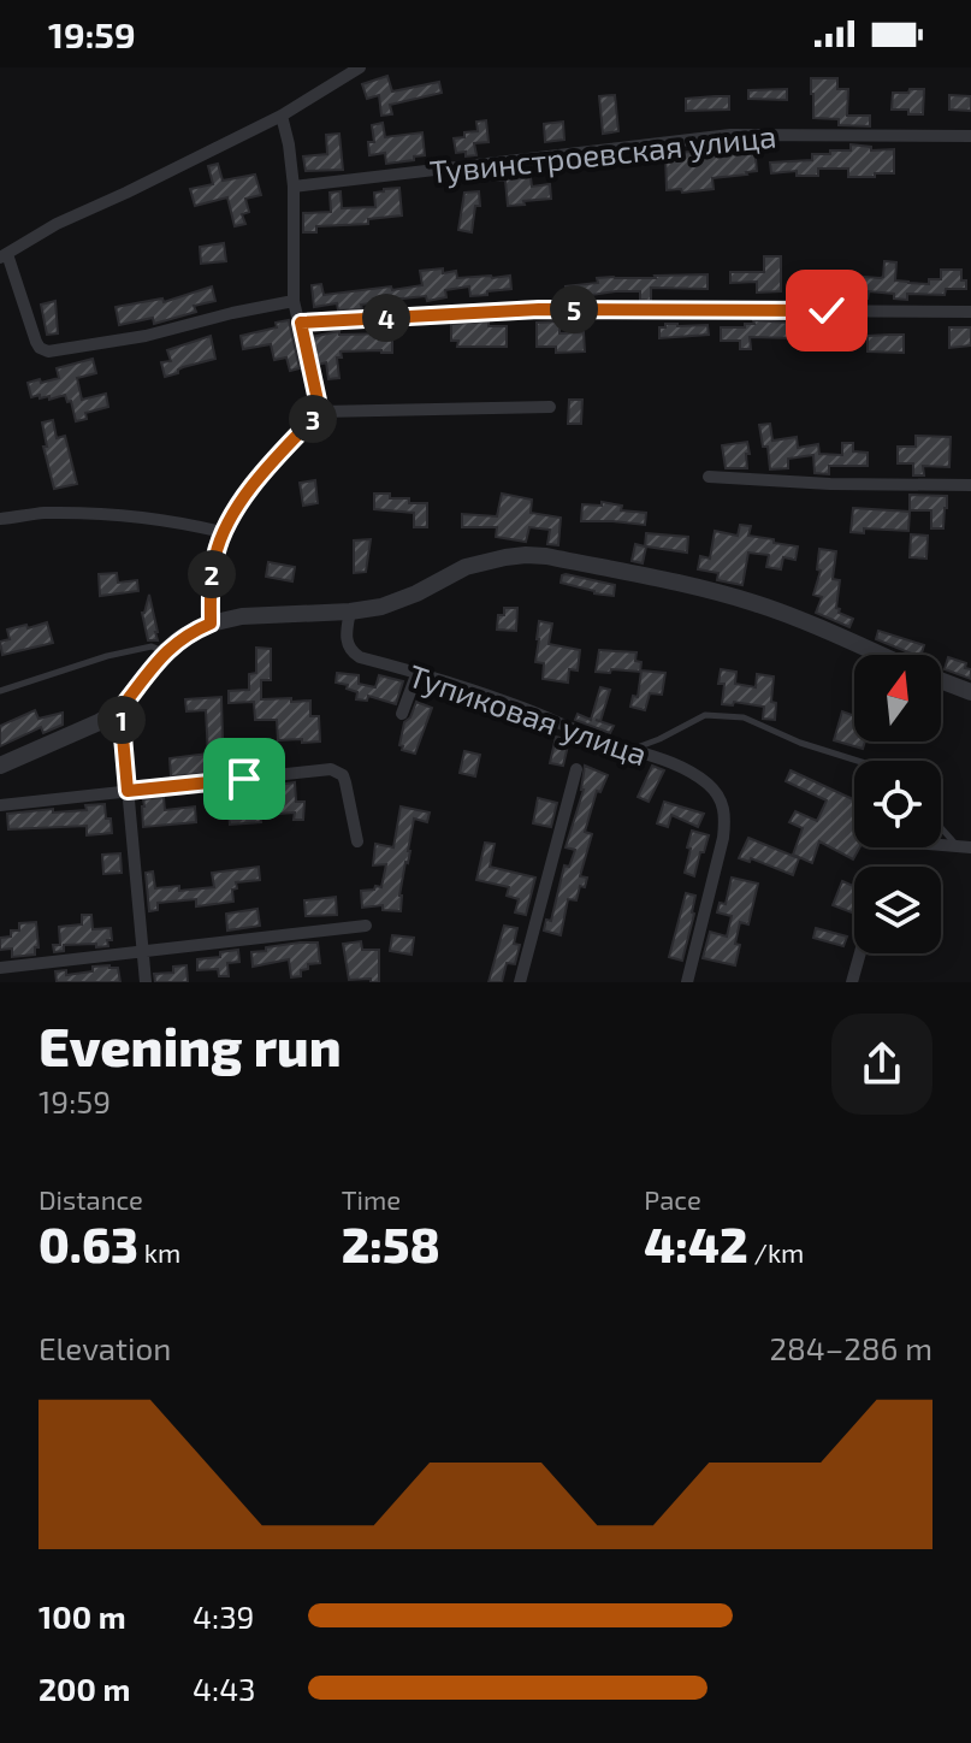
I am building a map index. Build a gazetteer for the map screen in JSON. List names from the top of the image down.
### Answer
{
  "streets": {
    "street": ["Тувинстроевская улица", "Тупиковая улица"]
  },
  "north": "top",
  "page": {
    "status": "19:59",
    "pins": [
      "5",
      "4",
      "3",
      "2",
      "1"
    ],
    "heading": ["Evening run", "19:59"],
    "stats": [
      ["Distance", "0.63 km"],
      ["Time", "2:58"],
      ["Pace", "4:42 /km"]
    ],
    "chart": ["Elevation", "284–286 m"],
    "list": [
      {
        "name": "100 m",
        "note": "4:39"
      },
      {
        "name": "200 m",
        "note": "4:43"
      }
    ]
  }
}
